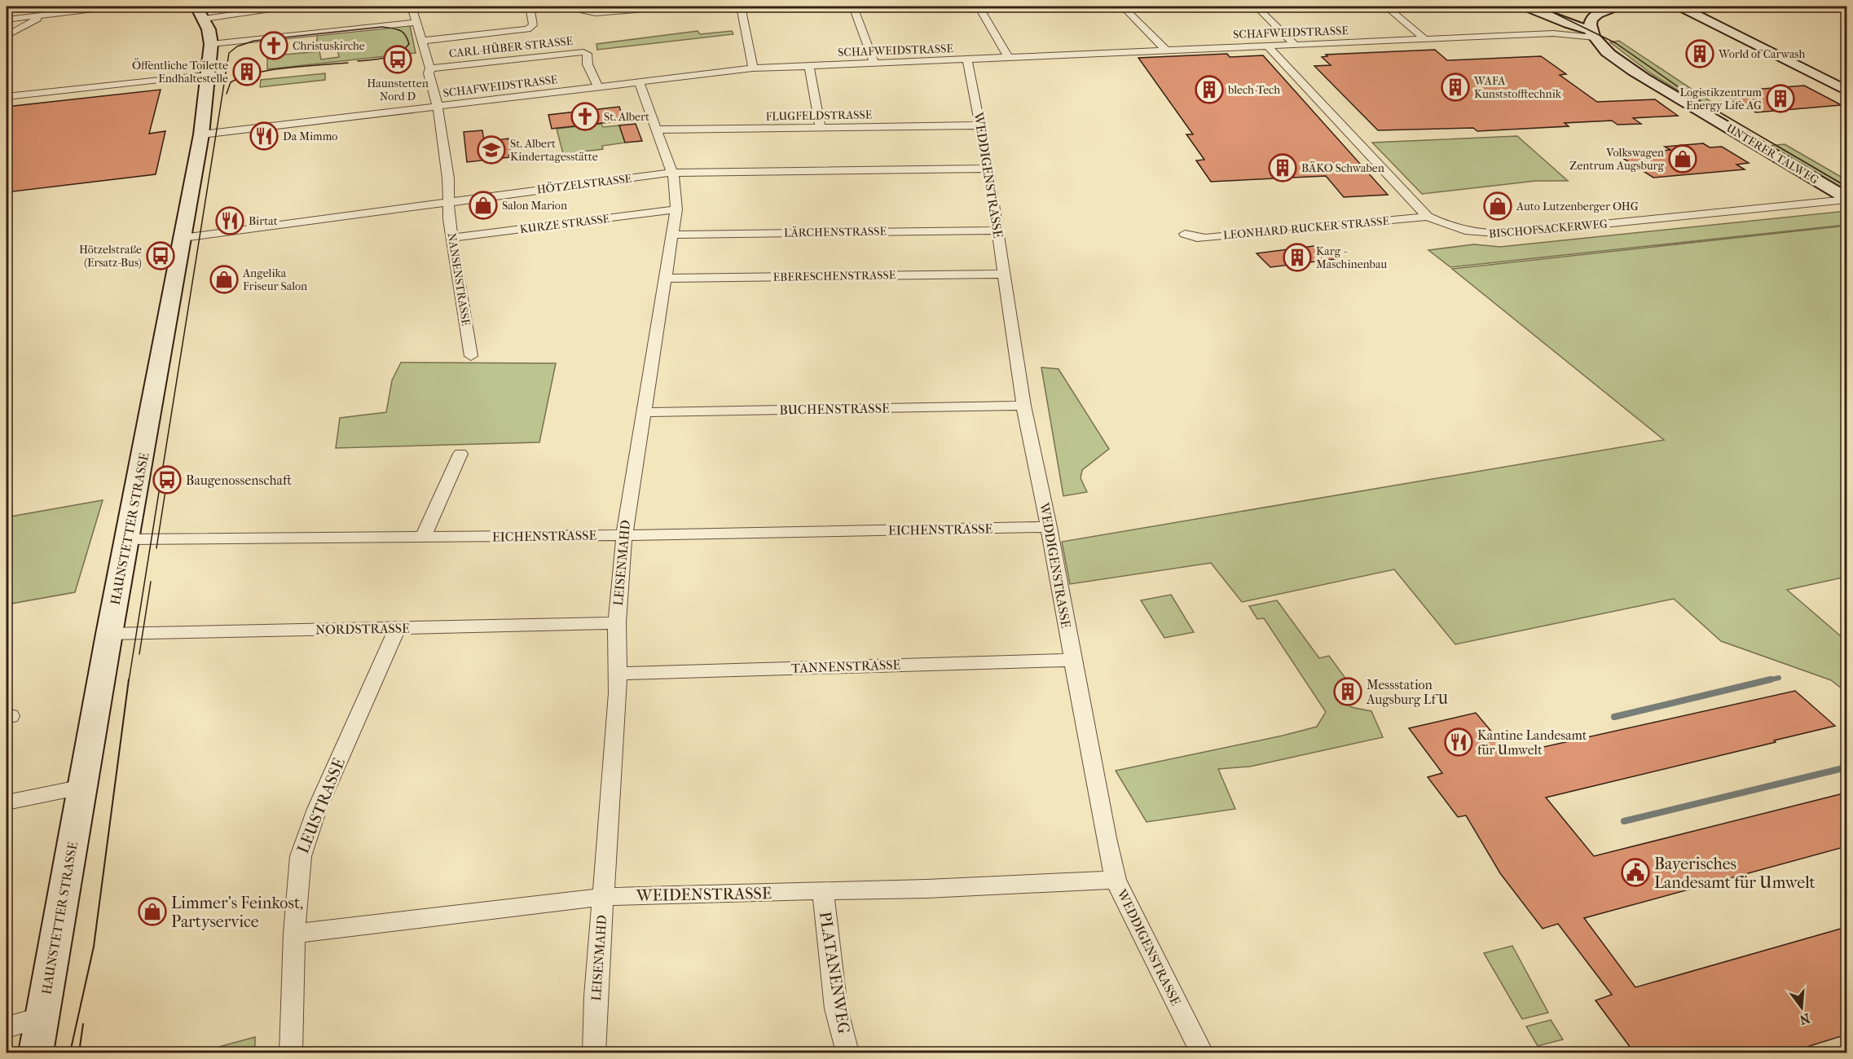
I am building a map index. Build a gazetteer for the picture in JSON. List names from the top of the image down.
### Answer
{
  "streets": {
    "main road": ["UNTERER TALWEG", "HAUNSTETTER STRASSE"],
    "street": [
      "SCHAFWEIDSTRASSE",
      "CARL-HÜBER-STRASSE",
      "FLUGFELDSTRASSE",
      "WEDDIGENSTRASSE",
      "HÖTZELSTRASSE",
      "KURZE STRASSE",
      "LEONHARD-RUCKER-STRASSE",
      "BISCHOFSACKERWEG",
      "LÄRCHENSTRASSE",
      "EBERESCHENSTRASSE",
      "NANSENSTRASSE",
      "BUCHENSTRASSE",
      "EICHENSTRASSE",
      "LEISENMAHD",
      "NORDSTRASSE",
      "TANNENSTRASSE",
      "LEUSTRASSE",
      "WEIDENSTRASSE",
      "PLATANENWEG"
    ]
  },
  "crossings": [
    ["SCHAFWEIDSTRASSE", "CARL-HÜBER-STRASSE"],
    ["SCHAFWEIDSTRASSE", "UNTERER TALWEG"],
    ["SCHAFWEIDSTRASSE", "WEDDIGENSTRASSE"],
    ["SCHAFWEIDSTRASSE", "BISCHOFSACKERWEG"],
    ["SCHAFWEIDSTRASSE", "NANSENSTRASSE"],
    ["SCHAFWEIDSTRASSE", "HAUNSTETTER STRASSE"],
    ["SCHAFWEIDSTRASSE", "LEISENMAHD"],
    ["CARL-HÜBER-STRASSE", "NANSENSTRASSE"],
    ["FLUGFELDSTRASSE", "WEDDIGENSTRASSE"],
    ["FLUGFELDSTRASSE", "LEISENMAHD"],
    ["UNTERER TALWEG", "BISCHOFSACKERWEG"],
    ["WEDDIGENSTRASSE", "HÖTZELSTRASSE"],
    ["WEDDIGENSTRASSE", "LÄRCHENSTRASSE"],
    ["WEDDIGENSTRASSE", "EBERESCHENSTRASSE"],
    ["WEDDIGENSTRASSE", "BUCHENSTRASSE"],
    ["WEDDIGENSTRASSE", "EICHENSTRASSE"],
    ["WEDDIGENSTRASSE", "TANNENSTRASSE"],
    ["WEDDIGENSTRASSE", "WEIDENSTRASSE"],
    ["HÖTZELSTRASSE", "NANSENSTRASSE"],
    ["HÖTZELSTRASSE", "HAUNSTETTER STRASSE"],
    ["HÖTZELSTRASSE", "LEISENMAHD"],
    ["KURZE STRASSE", "NANSENSTRASSE"],
    ["KURZE STRASSE", "LEISENMAHD"],
    ["LEONHARD-RUCKER-STRASSE", "BISCHOFSACKERWEG"],
    ["LÄRCHENSTRASSE", "LEISENMAHD"],
    ["EBERESCHENSTRASSE", "LEISENMAHD"],
    ["BUCHENSTRASSE", "LEISENMAHD"],
    ["HAUNSTETTER STRASSE", "EICHENSTRASSE"],
    ["HAUNSTETTER STRASSE", "NORDSTRASSE"],
    ["EICHENSTRASSE", "LEISENMAHD"],
    ["LEISENMAHD", "NORDSTRASSE"],
    ["LEISENMAHD", "TANNENSTRASSE"],
    ["LEISENMAHD", "WEIDENSTRASSE"],
    ["NORDSTRASSE", "LEUSTRASSE"],
    ["LEUSTRASSE", "WEIDENSTRASSE"],
    ["WEIDENSTRASSE", "PLATANENWEG"]
  ],
  "places": {
    "church": ["Christuskirche", "St. Albert"],
    "building": [
      "World of Carwash",
      "Öffentliche Toilette Endhaltestelle",
      "WAFA Kunststofftechnik",
      "blech Tech",
      "Logistikzentrum Energy Life AG",
      "BÄKO Schwaben",
      "Karg - Maschinenbau",
      "Messstation Augsburg LfU"
    ],
    "bus stop": ["Haunstetten Nord D", "Hötzelstraße (Ersatz-Bus)", "Baugenossenschaft"],
    "restaurant": ["Da Mimmo", "Birtat", "Kantine Landesamt für Umwelt"],
    "school or university": ["St. Albert Kindertagesstätte"],
    "shop": [
      "Volkswagen Zentrum Augsburg",
      "Salon Marion",
      "Auto Lutzenberger OHG",
      "Angelika Friseur Salon",
      "Limmer's Feinkost, Partyservice"
    ],
    "public building": ["Bayerisches Landesamt für Umwelt"]
  },
  "north": "bottom"
}
